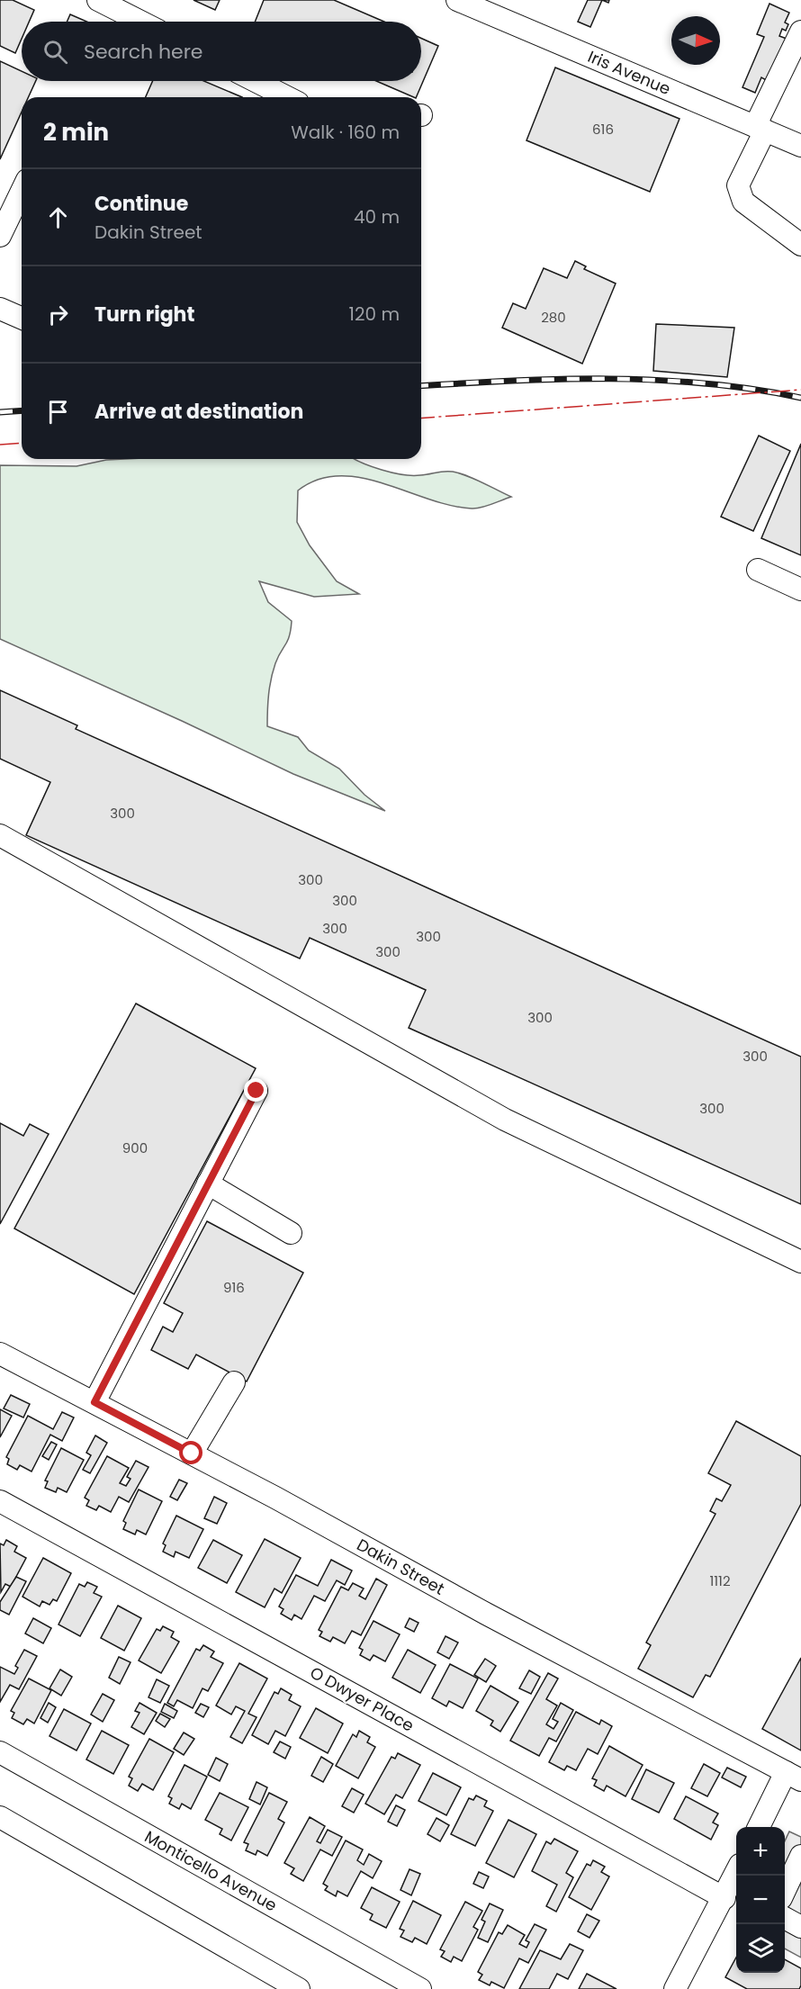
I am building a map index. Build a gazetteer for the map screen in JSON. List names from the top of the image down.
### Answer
{
  "streets": {
    "street": [
      "Iris Avenue",
      "Dakin Street",
      "O Dwyer Place",
      "Monticello Avenue"
    ]
  },
  "house_numbers": [
    "616",
    "280",
    "300",
    "300",
    "300",
    "300",
    "300",
    "300",
    "300",
    "300",
    "300",
    "900",
    "916",
    "1112"
  ],
  "north": "right",
  "page": {
    "search": "Search here",
    "heading": ["2 min", "Walk · 160 m"],
    "list": [
      ["Continue", "Dakin Street", "40 m"],
      ["Turn right", "120 m"],
      "Arrive at destination"
    ],
    "map_buttons": ["+", "−"]
  }
}
